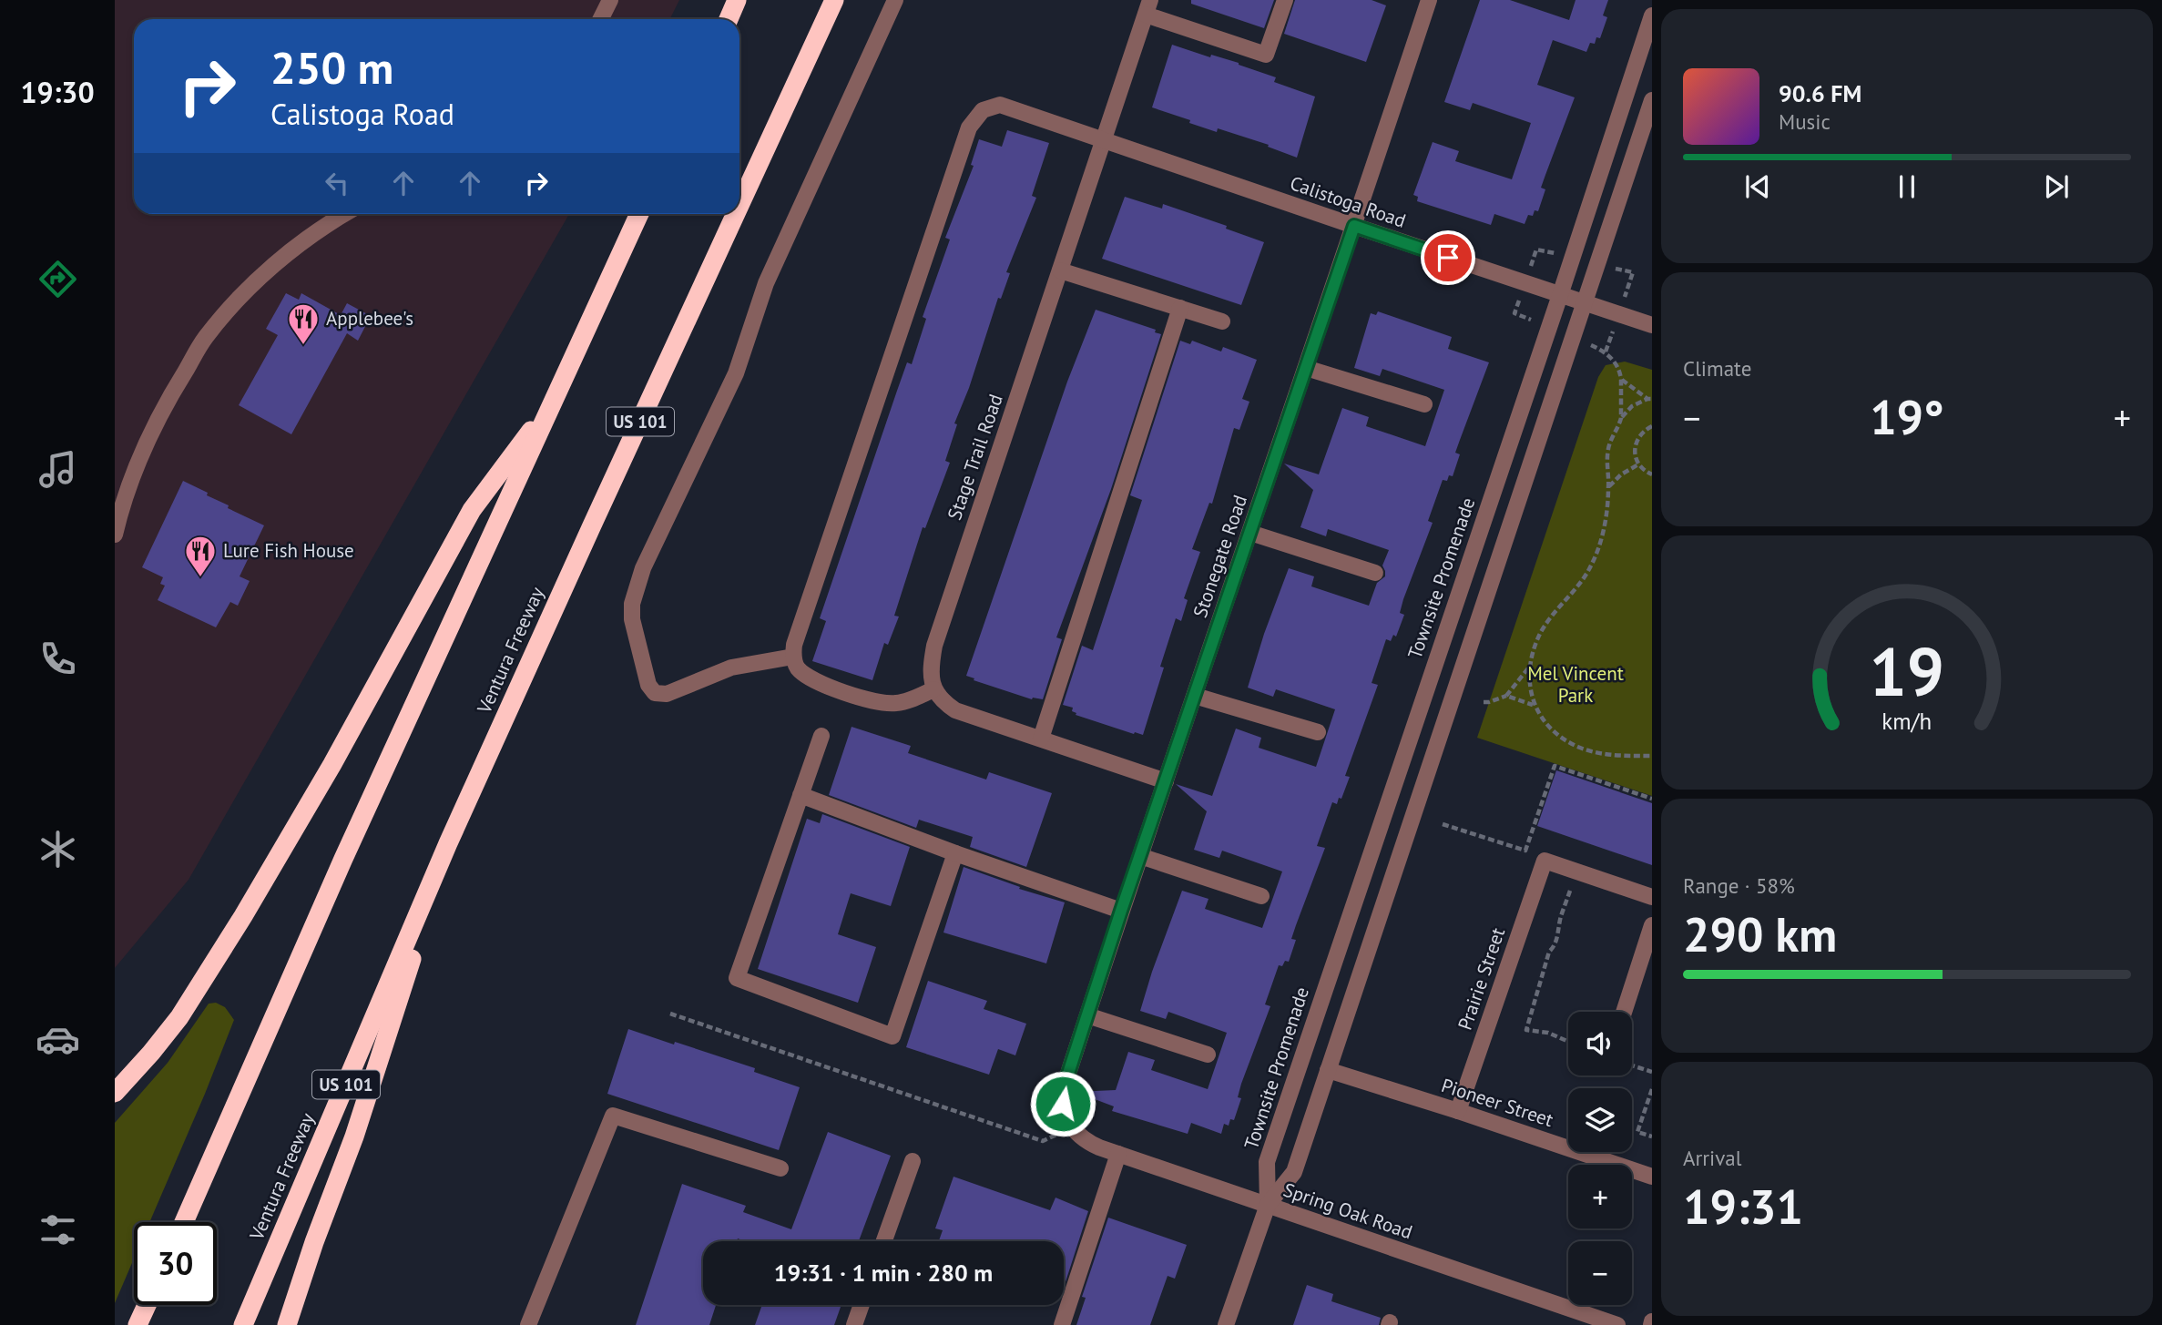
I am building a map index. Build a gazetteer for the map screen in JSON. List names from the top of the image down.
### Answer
{
  "streets": {
    "highway": ["US 101", "Ventura Freeway"],
    "street": [
      "Calistoga Road",
      "Stage Trail Road",
      "Stonegate Road",
      "Townsite Promenade",
      "Prairie Street",
      "Pioneer Street",
      "Spring Oak Road"
    ]
  },
  "crossings": [
    ["Calistoga Road", "Stage Trail Road"],
    ["Calistoga Road", "Stonegate Road"],
    ["Calistoga Road", "Townsite Promenade"],
    ["Stonegate Road", "Spring Oak Road"],
    ["Townsite Promenade", "Spring Oak Road"],
    ["Prairie Street", "Pioneer Street"]
  ],
  "parks": ["Mel Vincent Park"],
  "places": {
    "restaurant": ["Applebee's", "Lure Fish House"]
  },
  "page": {
    "tabs": "19:30",
    "turn": ["250 m", "Calistoga Road"],
    "song": ["90.6 FM", "Music"],
    "tile": [
      "Climate",
      ["Range · 58%", "290 km"],
      ["Arrival", "19:31"]
    ],
    "heat": ["−", "19°", "+"],
    "map_buttons": ["+", "−"],
    "limit": "30",
    "trip": "19:31 · 1 min · 280 m",
    "gauge": ["19", "km/h"]
  }
}
